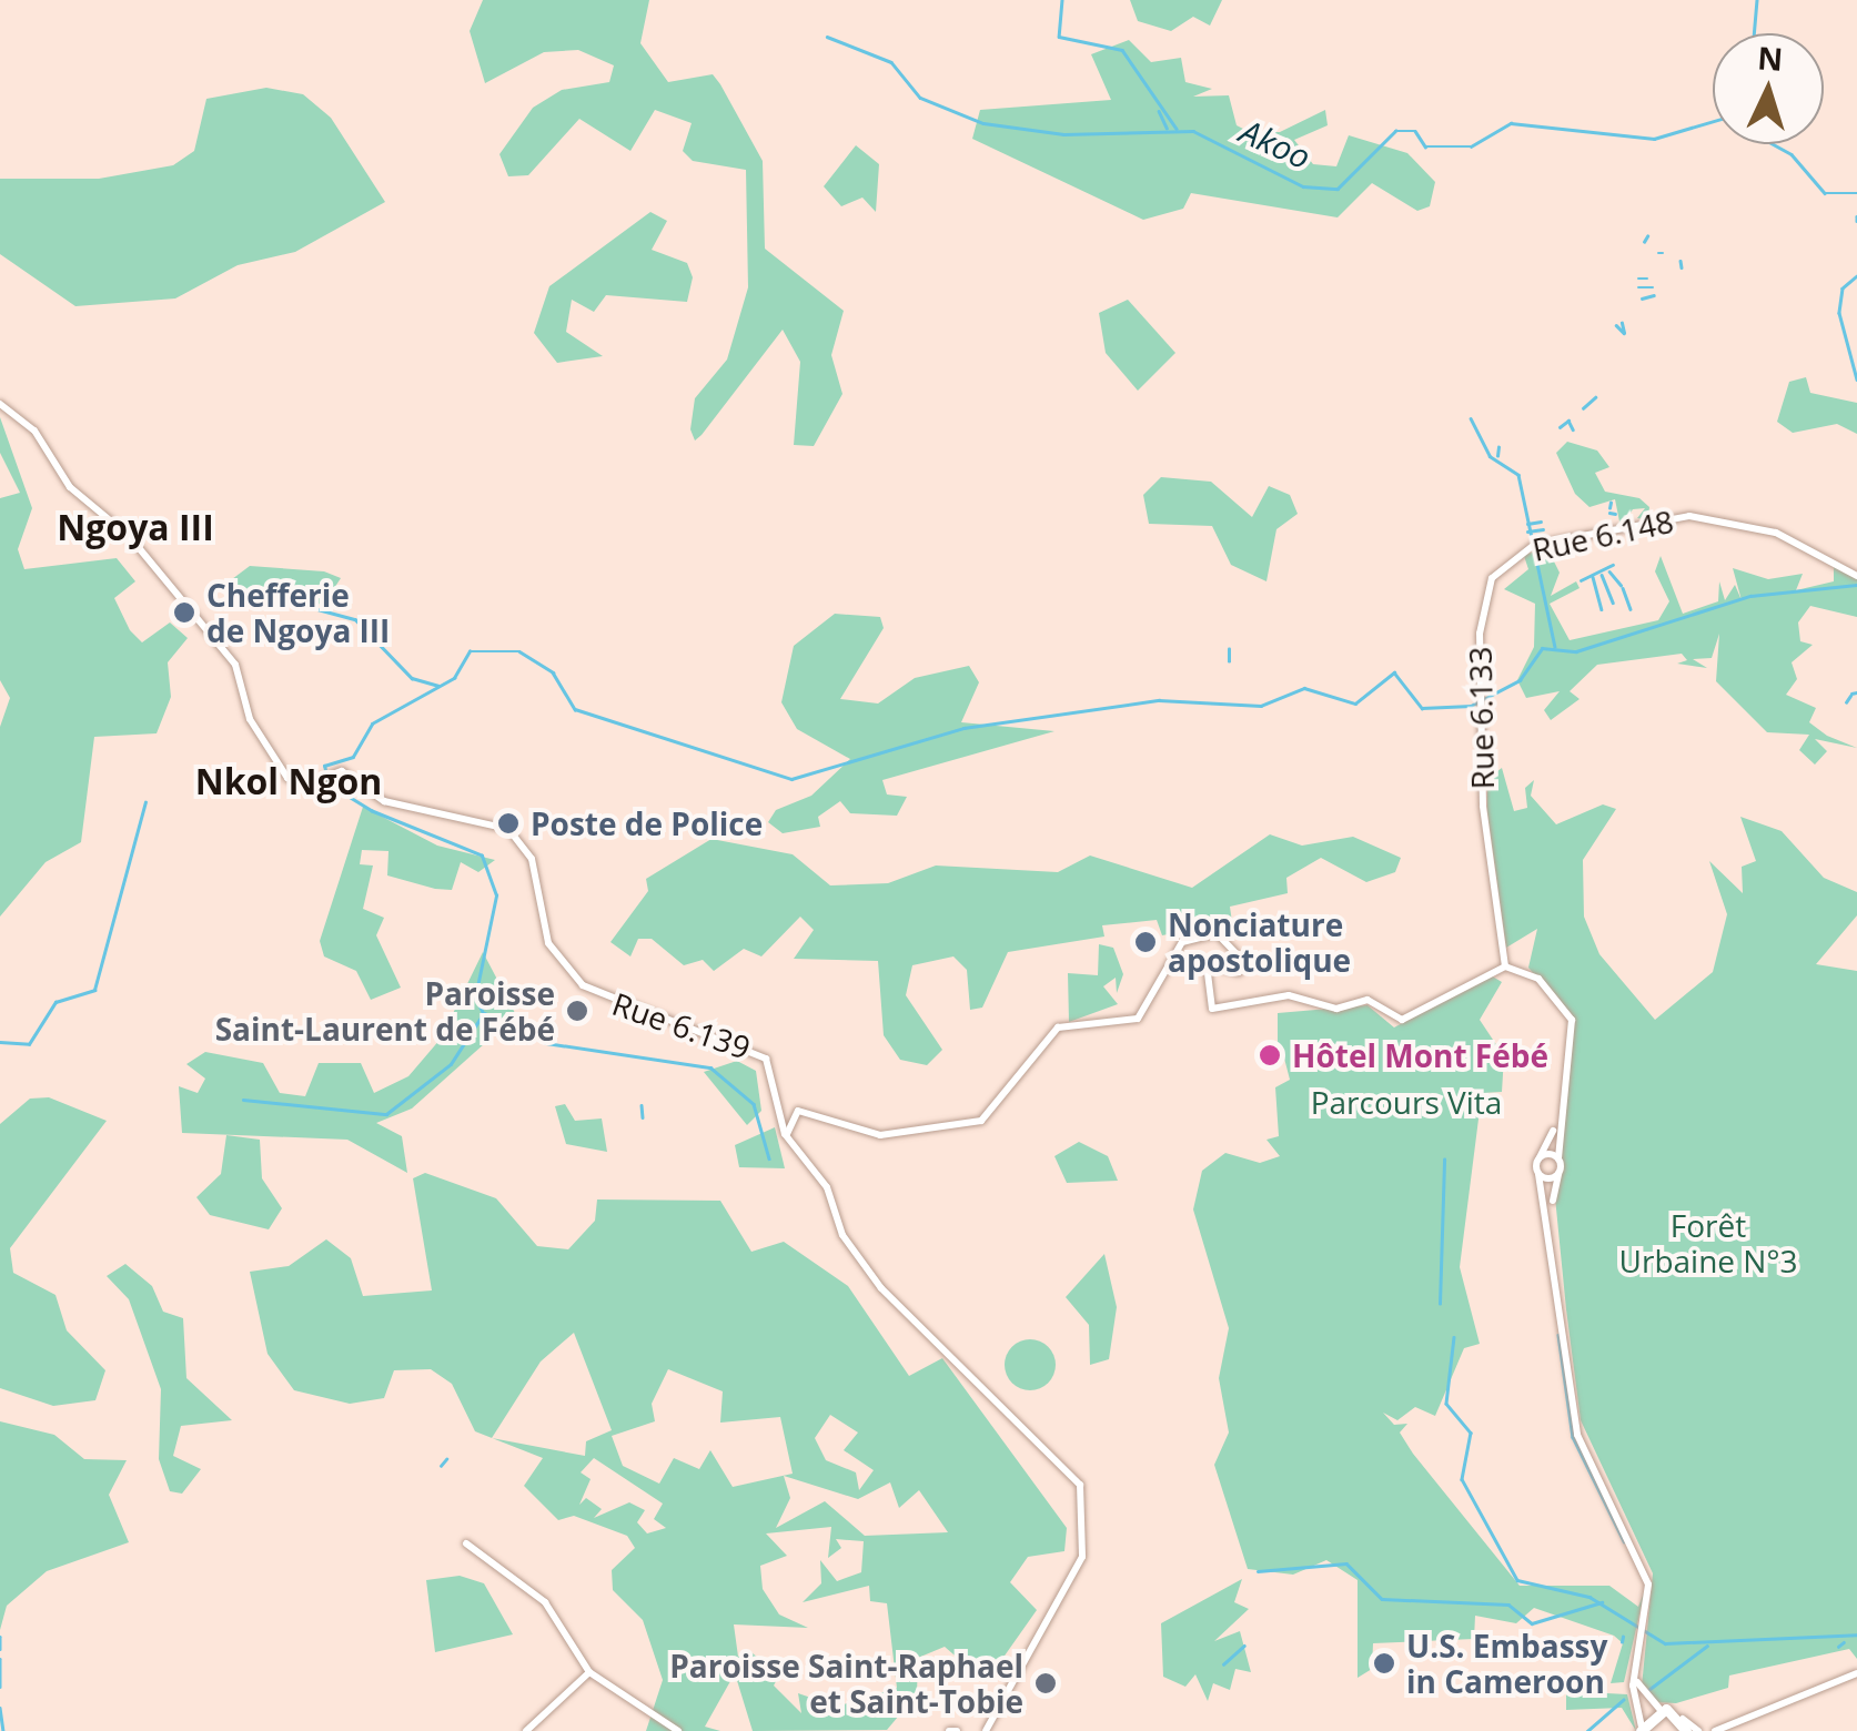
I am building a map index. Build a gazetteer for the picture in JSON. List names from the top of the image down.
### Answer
{
  "streets": {
    "street": ["Rue 6.148", "Rue 6.133", "Rue 6.139"]
  },
  "crossings": [
    ["Rue 6.148", "Rue 6.133"]
  ],
  "districts": ["Ngoya III", "Nkol Ngon"],
  "water": ["Akoo"],
  "parks": ["Parcours Vita", "Forêt Urbaine N°3"],
  "places": [
    "Chefferie de Ngoya III",
    "Poste de Police",
    "Nonciature apostolique",
    "Paroisse Saint-Laurent de Fébé",
    "Hôtel Mont Fébé",
    "U.S. Embassy in Cameroon",
    "Paroisse Saint-Raphael et Saint-Tobie"
  ],
  "north": "top"
}
